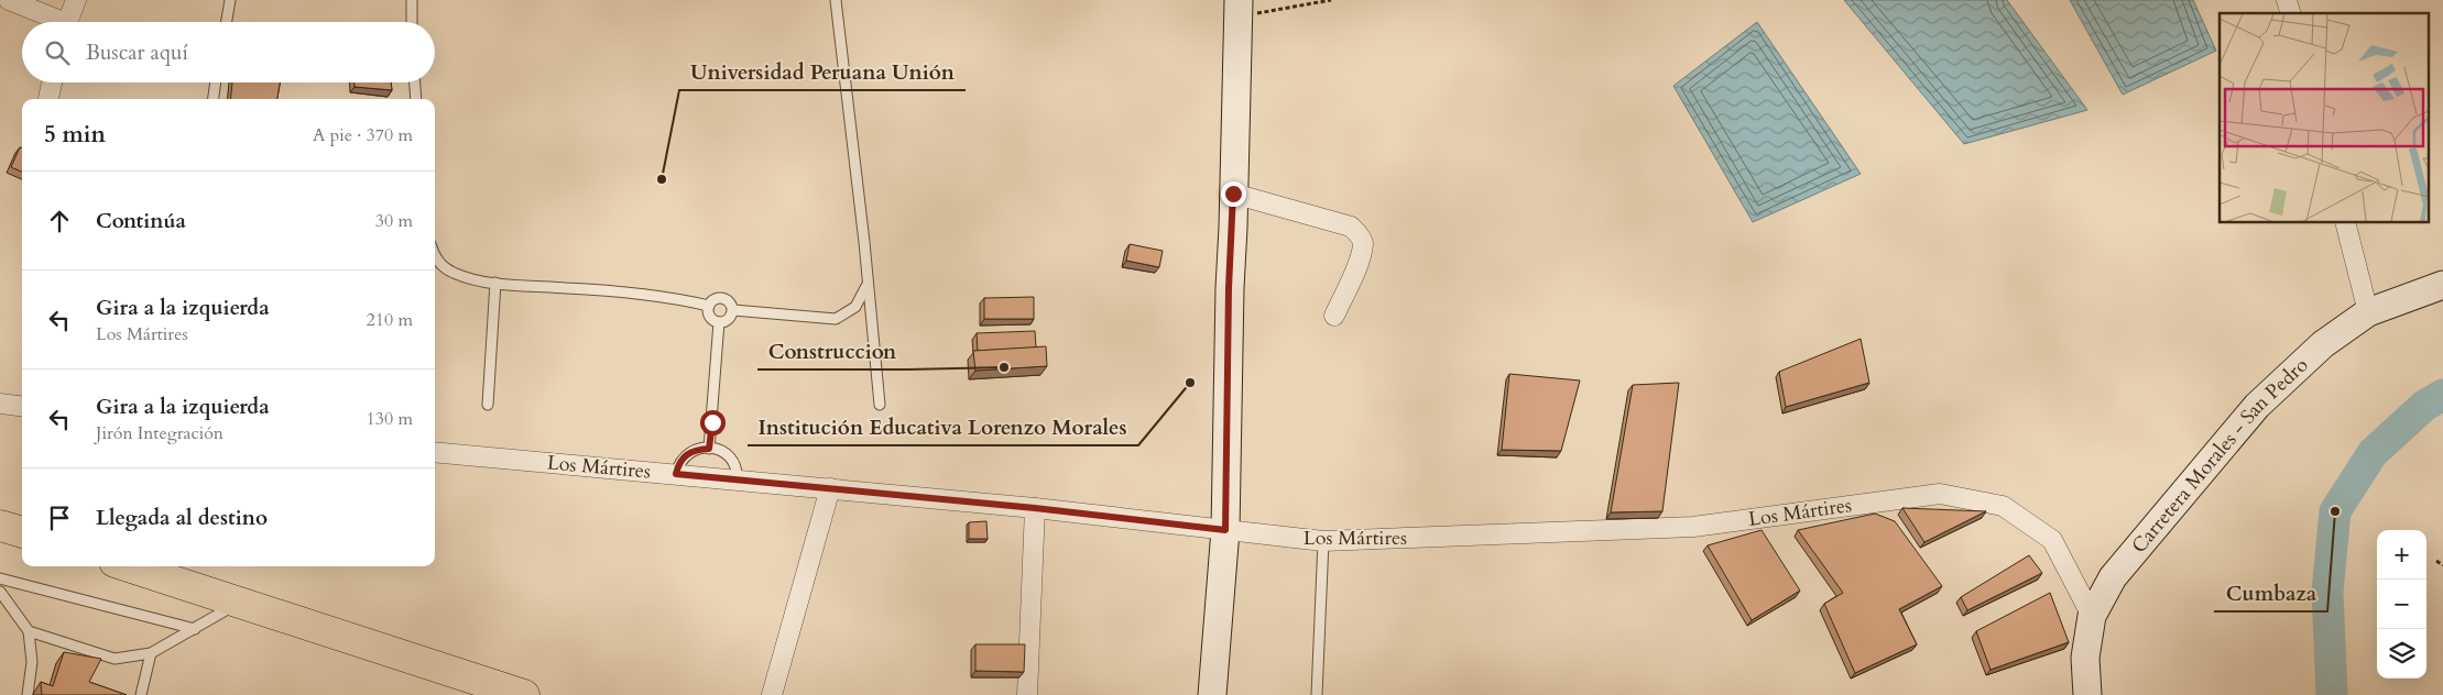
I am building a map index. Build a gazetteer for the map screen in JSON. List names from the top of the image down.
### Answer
{
  "streets": {
    "street": ["Carretera Morales - San Pedro", "Los Mártires"]
  },
  "crossings": [
    ["Carretera Morales - San Pedro", "Los Mártires"]
  ],
  "places": [
    "Universidad Peruana Unión",
    "Construccion",
    "Institución Educativa Lorenzo Morales",
    "Cumbaza"
  ],
  "page": {
    "search": "Buscar aquí",
    "heading": ["5 min", "A pie · 370 m"],
    "list": [
      ["Continúa", "30 m"],
      ["Gira a la izquierda", "Los Mártires", "210 m"],
      ["Gira a la izquierda", "Jirón Integración", "130 m"],
      "Llegada al destino"
    ],
    "map_buttons": ["+", "−"]
  }
}
